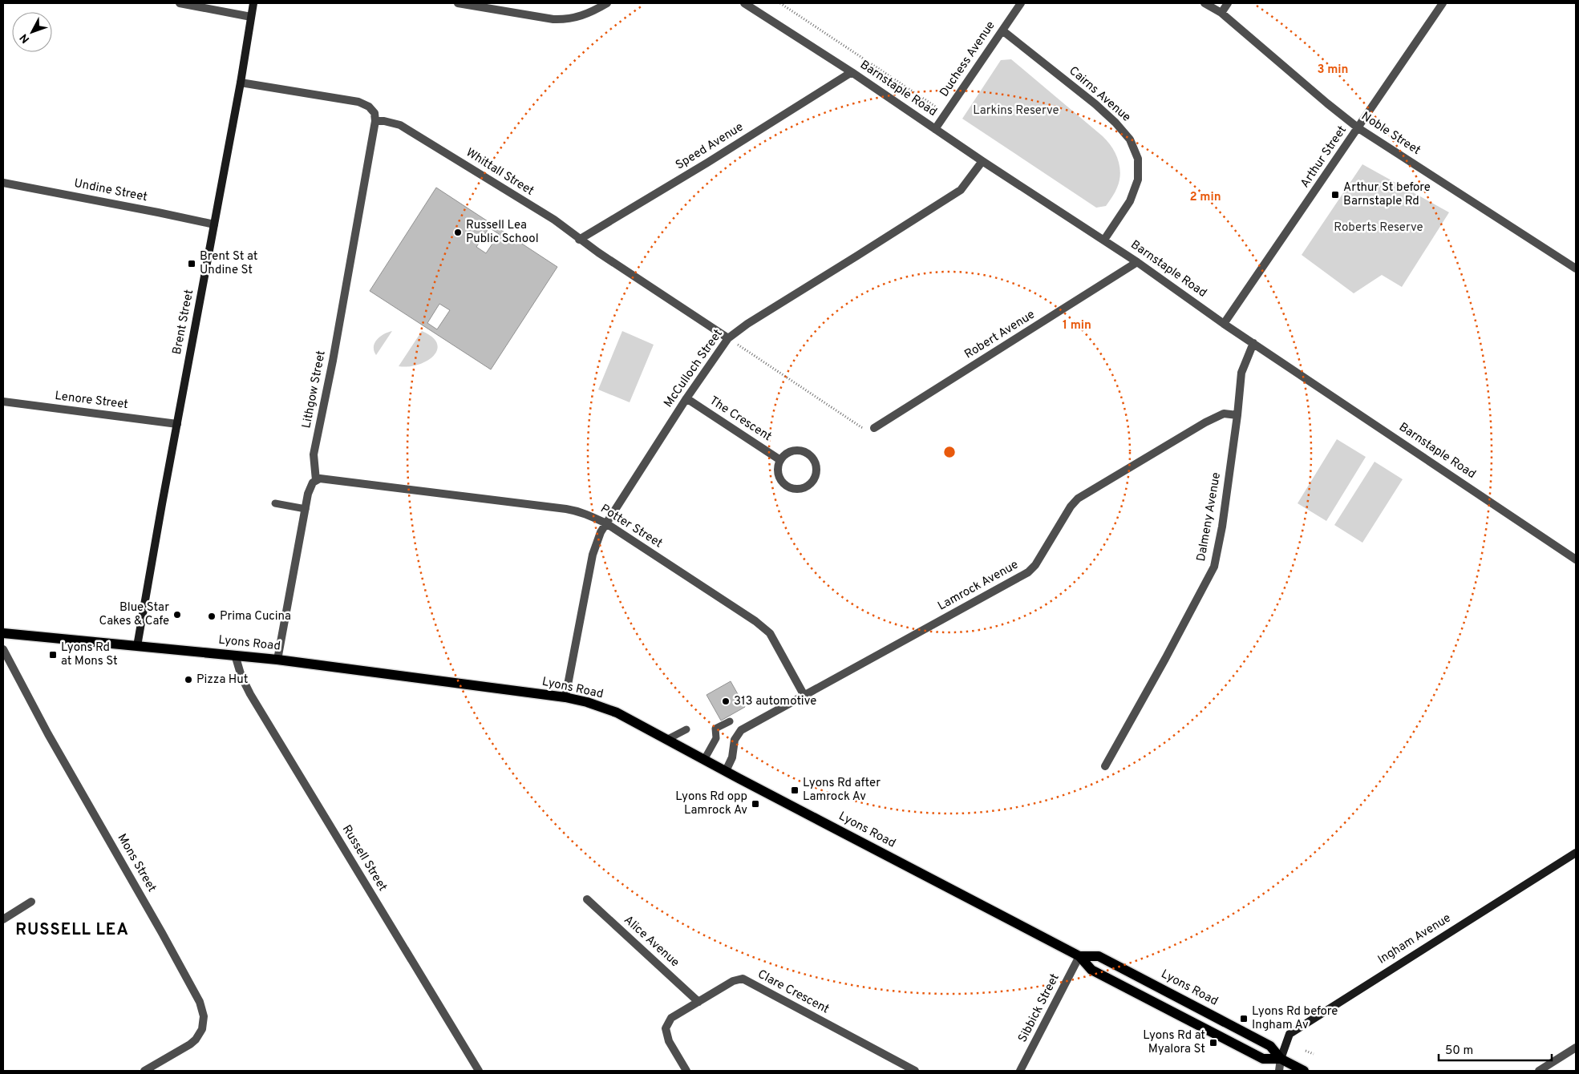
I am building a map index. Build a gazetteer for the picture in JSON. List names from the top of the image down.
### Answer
{
  "streets": {
    "main road": ["Brent Street", "Lyons Road", "Ingham Avenue"],
    "street": [
      "Duchess Avenue",
      "Barnstaple Road",
      "Cairns Avenue",
      "Noble Street",
      "Speed Avenue",
      "Arthur Street",
      "Whittall Street",
      "Undine Street",
      "Robert Avenue",
      "McCulloch Street",
      "Lithgow Street",
      "Lenore Street",
      "The Crescent",
      "Dalmeny Avenue",
      "Potter Street",
      "Lamrock Avenue",
      "Russell Street",
      "Mons Street",
      "Alice Avenue",
      "Clare Crescent",
      "Sibbick Street"
    ]
  },
  "crossings": [
    ["Duchess Avenue", "Barnstaple Road"],
    ["Duchess Avenue", "Cairns Avenue"],
    ["Barnstaple Road", "Cairns Avenue"],
    ["Barnstaple Road", "Speed Avenue"],
    ["Barnstaple Road", "Arthur Street"],
    ["Barnstaple Road", "Robert Avenue"],
    ["Barnstaple Road", "McCulloch Street"],
    ["Barnstaple Road", "Dalmeny Avenue"],
    ["Noble Street", "Arthur Street"],
    ["Speed Avenue", "Whittall Street"],
    ["Whittall Street", "McCulloch Street"],
    ["Whittall Street", "Lithgow Street"],
    ["Undine Street", "Brent Street"],
    ["Brent Street", "Lenore Street"],
    ["Brent Street", "Lyons Road"],
    ["McCulloch Street", "The Crescent"],
    ["McCulloch Street", "Potter Street"],
    ["McCulloch Street", "Lyons Road"],
    ["Lithgow Street", "Potter Street"],
    ["Dalmeny Avenue", "Lamrock Avenue"],
    ["Potter Street", "Lamrock Avenue"],
    ["Lamrock Avenue", "Lyons Road"],
    ["Lyons Road", "Russell Street"],
    ["Lyons Road", "Ingham Avenue"],
    ["Lyons Road", "Sibbick Street"],
    ["Alice Avenue", "Clare Crescent"]
  ],
  "districts": ["RUSSELL LEA"],
  "parks": ["Larkins Reserve", "Roberts Reserve"],
  "places": {
    "transit": [
      "Arthur St before Barnstaple Rd",
      "Brent St at Undine St",
      "Lyons Rd at Mons St",
      "Lyons Rd after Lamrock Av",
      "Lyons Rd opp Lamrock Av",
      "Lyons Rd before Ingham Av",
      "Lyons Rd at Myalora St"
    ],
    "other": [
      "Russell Lea Public School",
      "Blue Star Cakes & Cafe",
      "Prima Cucina",
      "Pizza Hut",
      "313 automotive"
    ]
  },
  "scale_bar": "50 m",
  "north": "bottom left",
  "rings": ["3 min", "2 min", "1 min"]
}
